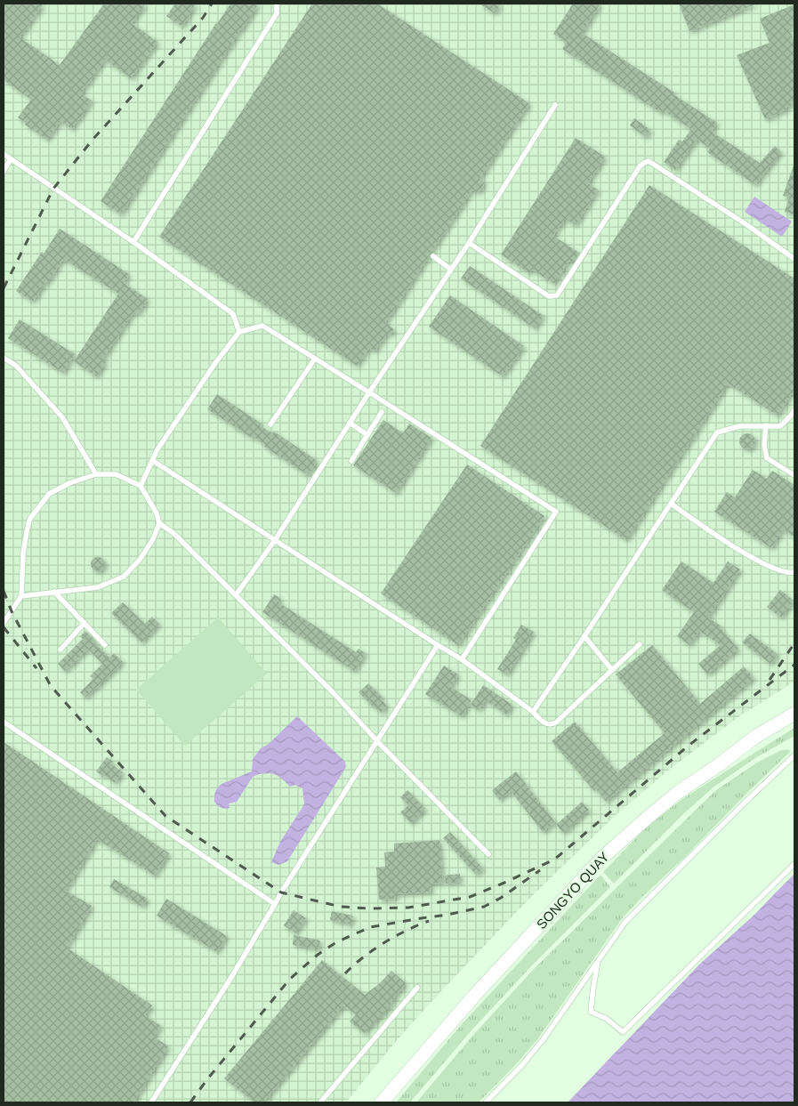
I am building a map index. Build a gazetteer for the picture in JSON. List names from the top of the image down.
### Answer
{
  "streets": {
    "main road": ["SONGYO QUAY"]
  }
}
